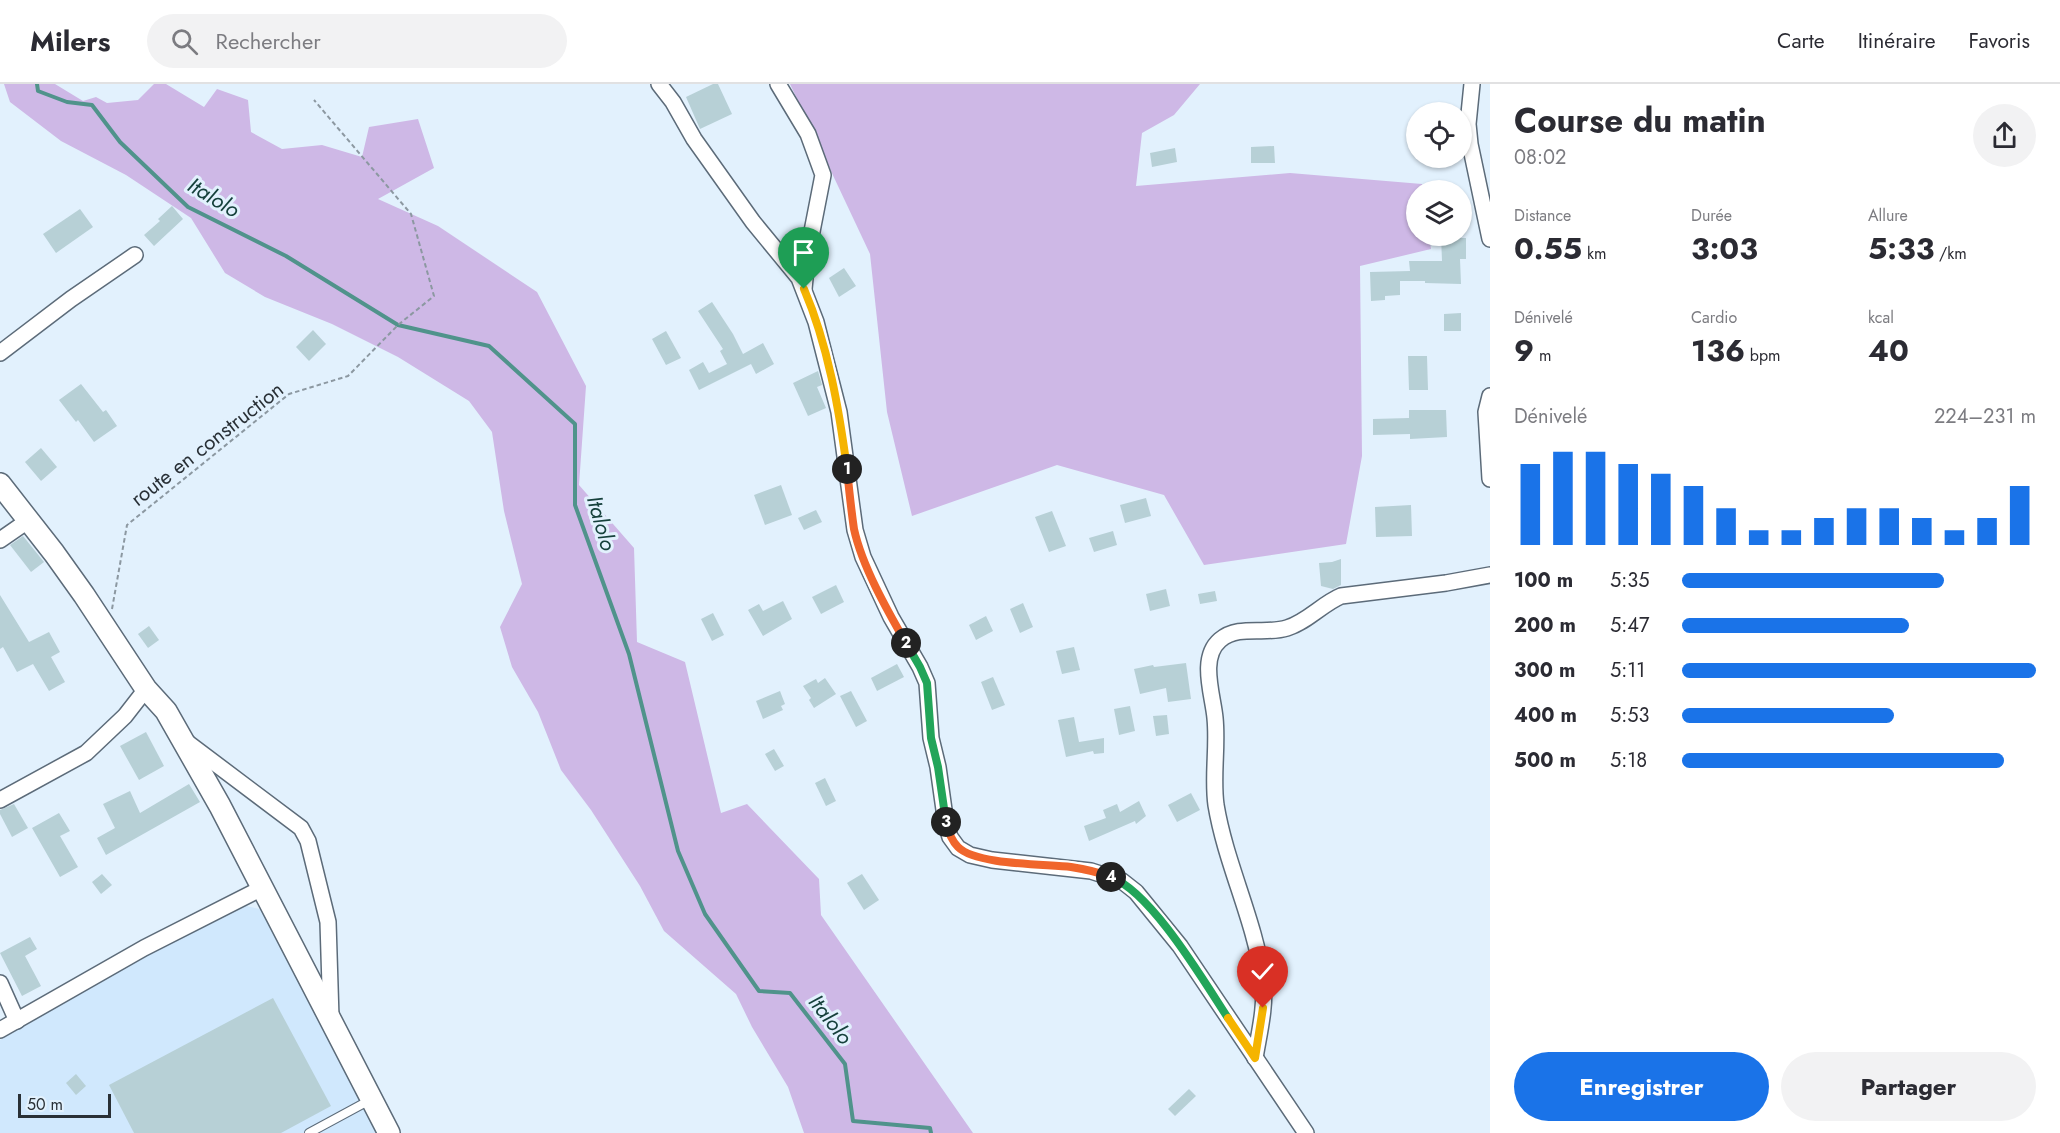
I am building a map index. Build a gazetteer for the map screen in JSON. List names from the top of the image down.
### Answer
{
  "streets": {
    "path": ["route en construction"]
  },
  "water": ["Italolo"],
  "scale_bar": "50 m",
  "page": {
    "header": "Milers",
    "search": "Rechercher",
    "nav": ["Carte", "Itinéraire", "Favoris"],
    "heading": ["Course du matin", "08:02"],
    "stats": [
      ["Distance", "0.55 km"],
      ["Durée", "3:03"],
      ["Allure", "5:33 /km"],
      ["Dénivelé", "9 m"],
      ["Cardio", "136 bpm"],
      ["kcal", "40"]
    ],
    "chart": ["Dénivelé", "224–231 m"],
    "pins": [
      "1",
      "2",
      "3",
      "4"
    ],
    "list": [
      {
        "name": "100 m",
        "note": "5:35"
      },
      {
        "name": "200 m",
        "note": "5:47"
      },
      {
        "name": "300 m",
        "note": "5:11"
      },
      {
        "name": "400 m",
        "note": "5:53"
      },
      {
        "name": "500 m",
        "note": "5:18"
      }
    ],
    "buttons": ["Enregistrer", "Partager"],
    "scale": "50 m"
  }
}
